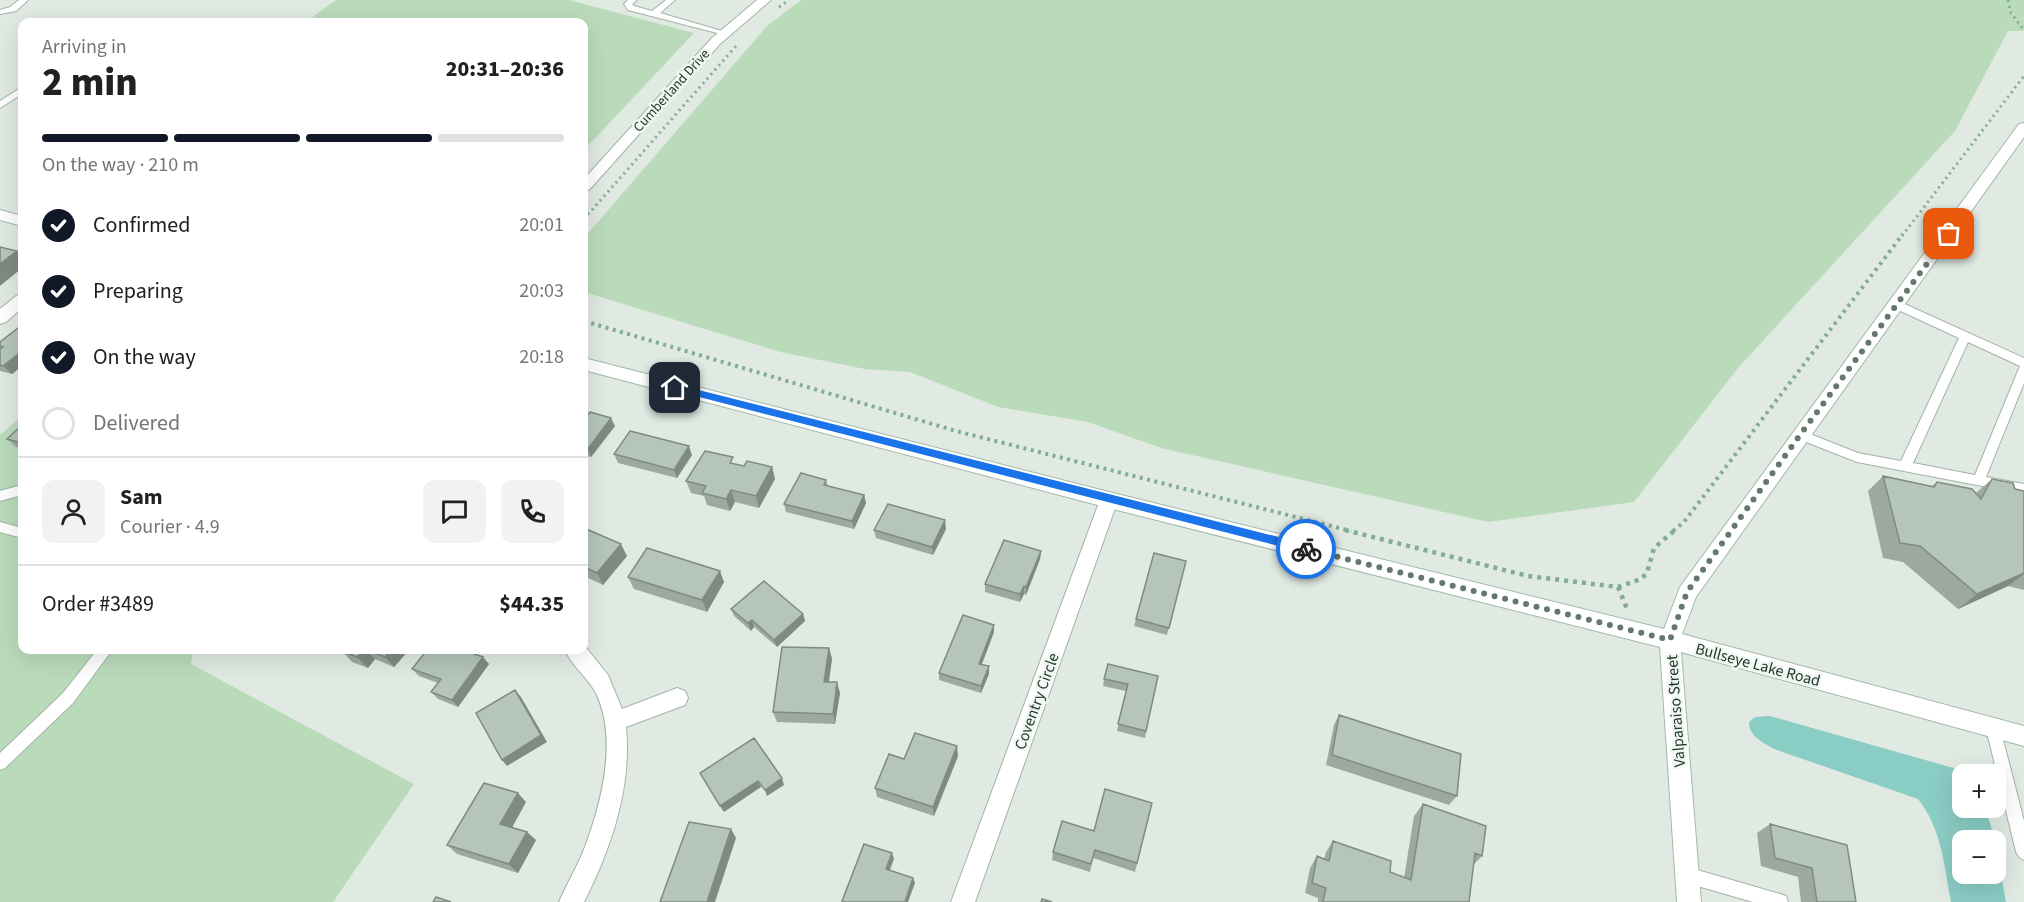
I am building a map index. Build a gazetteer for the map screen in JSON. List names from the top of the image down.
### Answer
{
  "streets": {
    "street": [
      "Cumberland Drive",
      "Bullseye Lake Road",
      "Coventry Circle",
      "Valparaiso Street"
    ]
  },
  "crossings": [
    ["Bullseye Lake Road", "Coventry Circle"],
    ["Bullseye Lake Road", "Valparaiso Street"]
  ],
  "page": {
    "heading": ["2 min", "Arriving in", "20:31–20:36"],
    "panel": [
      "Sam",
      "Courier · 4.9",
      "Order #3489",
      "$44.35"
    ],
    "bar": "On the way · 210 m",
    "list": [
      ["Confirmed", "20:01"],
      ["Preparing", "20:03"],
      ["On the way", "20:18"],
      "Delivered"
    ],
    "map_buttons": ["+", "−"]
  }
}
